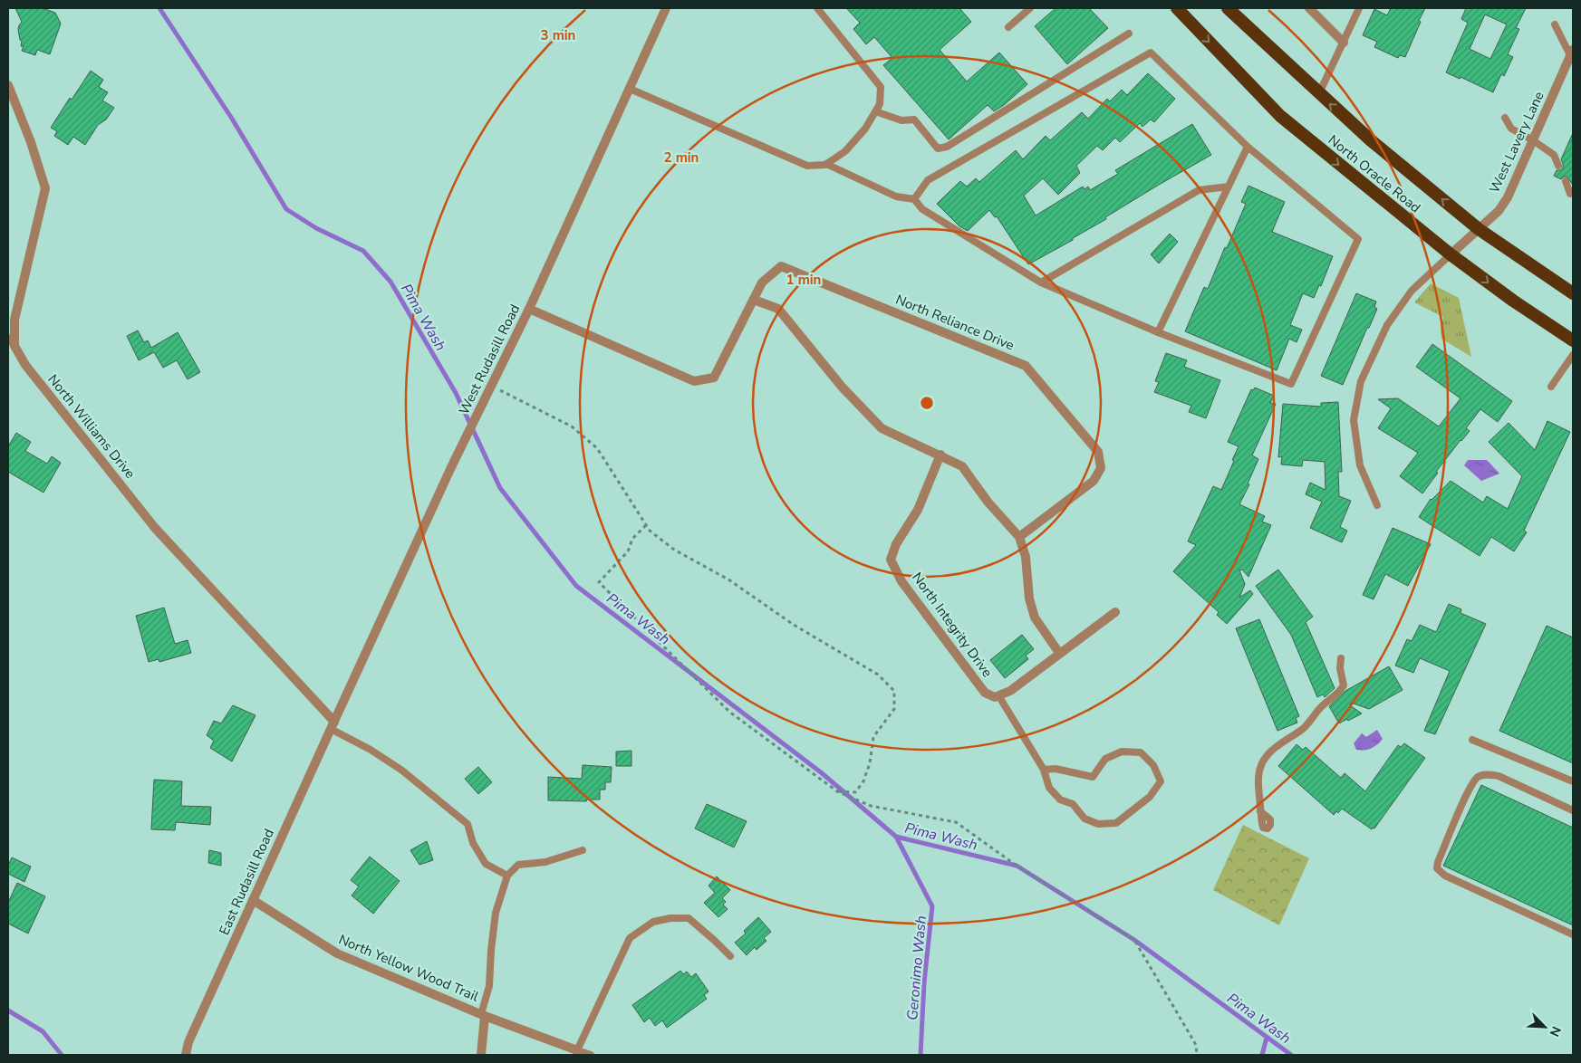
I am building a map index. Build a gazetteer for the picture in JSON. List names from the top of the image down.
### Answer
{
  "streets": {
    "highway": ["North Oracle Road"],
    "street": [
      "West Lavery Lane",
      "North Reliance Drive",
      "West Rudasill Road",
      "North Williams Drive",
      "North Integrity Drive",
      "East Rudasill Road",
      "North Yellow Wood Trail"
    ]
  },
  "crossings": [
    ["West Lavery Lane", "North Oracle Road"],
    ["West Rudasill Road", "North Williams Drive"],
    ["West Rudasill Road", "East Rudasill Road"],
    ["North Williams Drive", "East Rudasill Road"],
    ["East Rudasill Road", "North Yellow Wood Trail"]
  ],
  "water": ["Pima Wash", "Geronimo Wash"],
  "north": "bottom right",
  "rings": ["3 min", "2 min", "1 min"]
}
